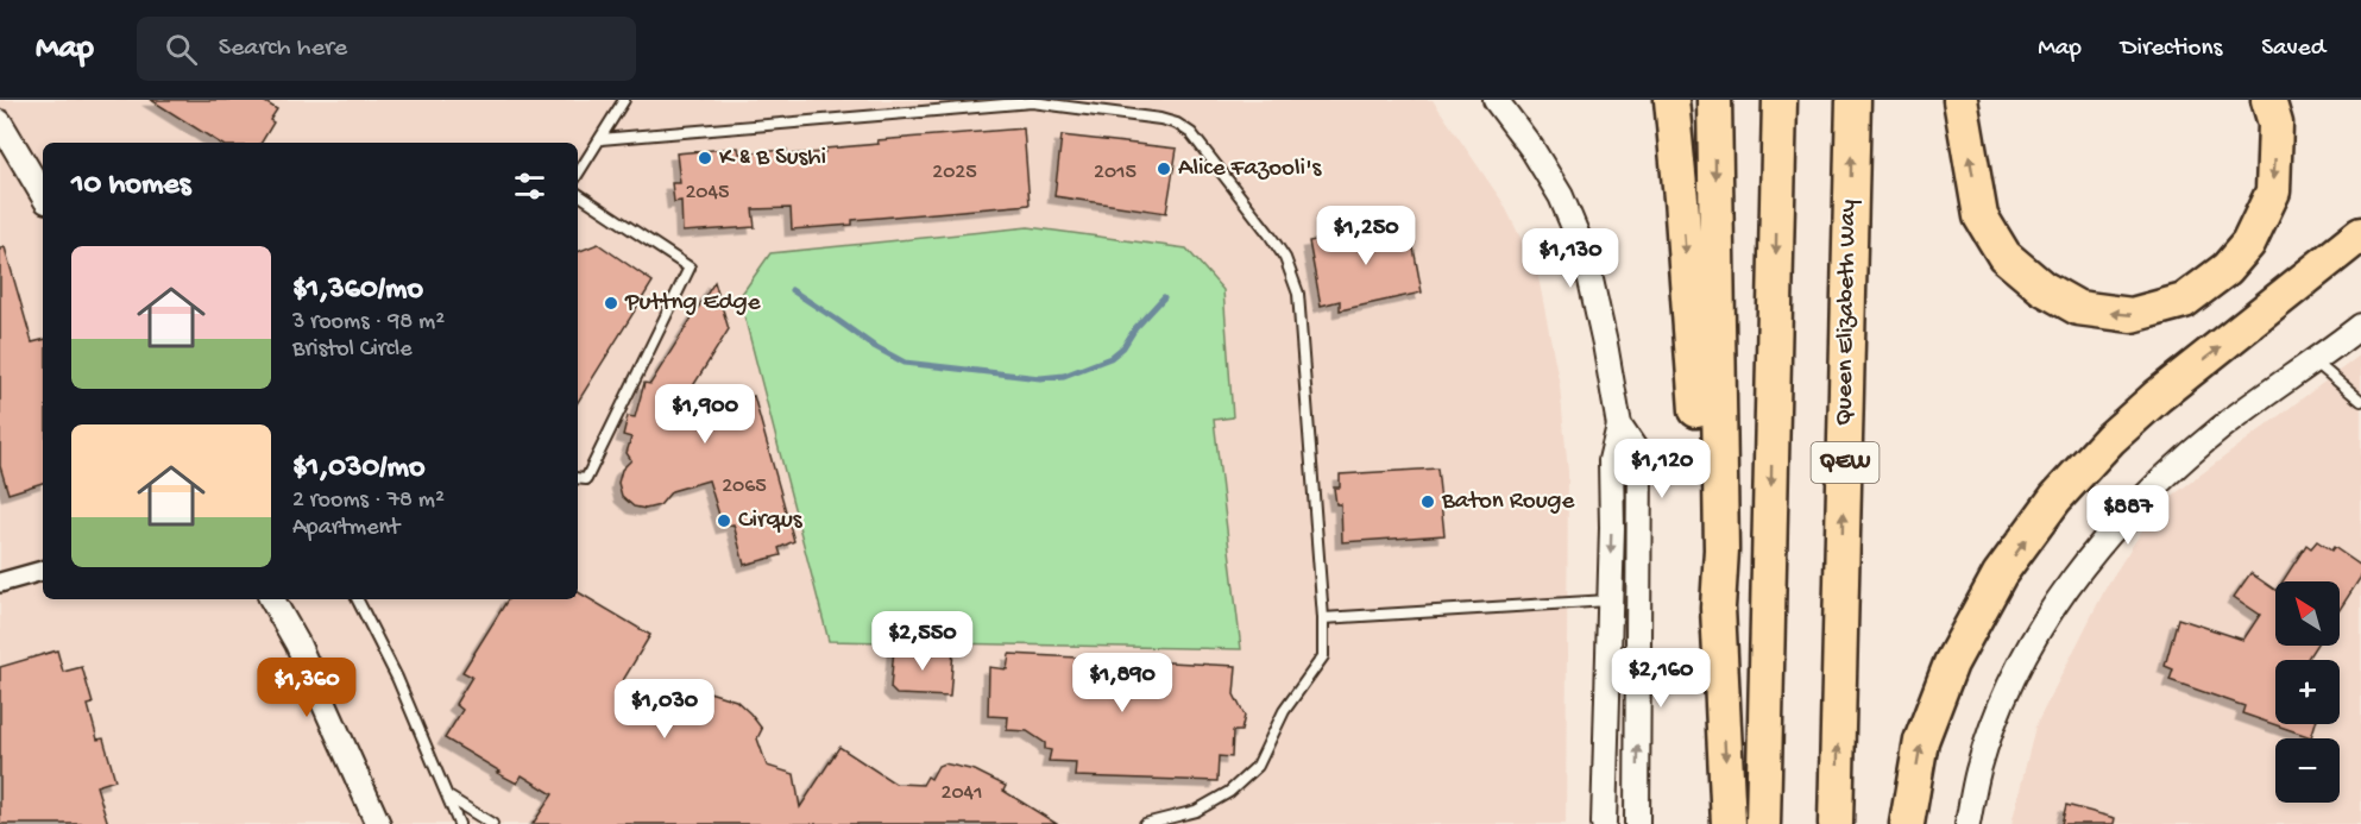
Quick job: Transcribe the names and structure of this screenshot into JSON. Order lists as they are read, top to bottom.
{
  "streets": {
    "highway": ["Queen Elizabeth Way", "QEW"]
  },
  "places": [
    "K & B Sushi",
    "Alice Fazooli's",
    "Puttng Edge",
    "Baton Rouge",
    "Cirqus"
  ],
  "house_numbers": [
    "2025",
    "2015",
    "2045",
    "2065",
    "2041"
  ],
  "north": "top left",
  "page": {
    "header": "Map",
    "search": "Search here",
    "nav": ["Map", "Directions", "Saved"],
    "heading": "10 homes",
    "price": [
      "$1,250",
      "$1,130",
      "$1,900",
      "$1,120",
      "$887",
      "$2,550",
      "$2,160",
      "$1,890",
      "$1,360",
      "$1,030"
    ],
    "list": [
      {
        "name": "$1,360/mo",
        "note": "3 rooms · 98 m² · Bristol Circle"
      },
      {
        "name": "$1,030/mo",
        "note": "2 rooms · 78 m² · Apartment"
      }
    ],
    "map_buttons": ["+", "−"]
  }
}
